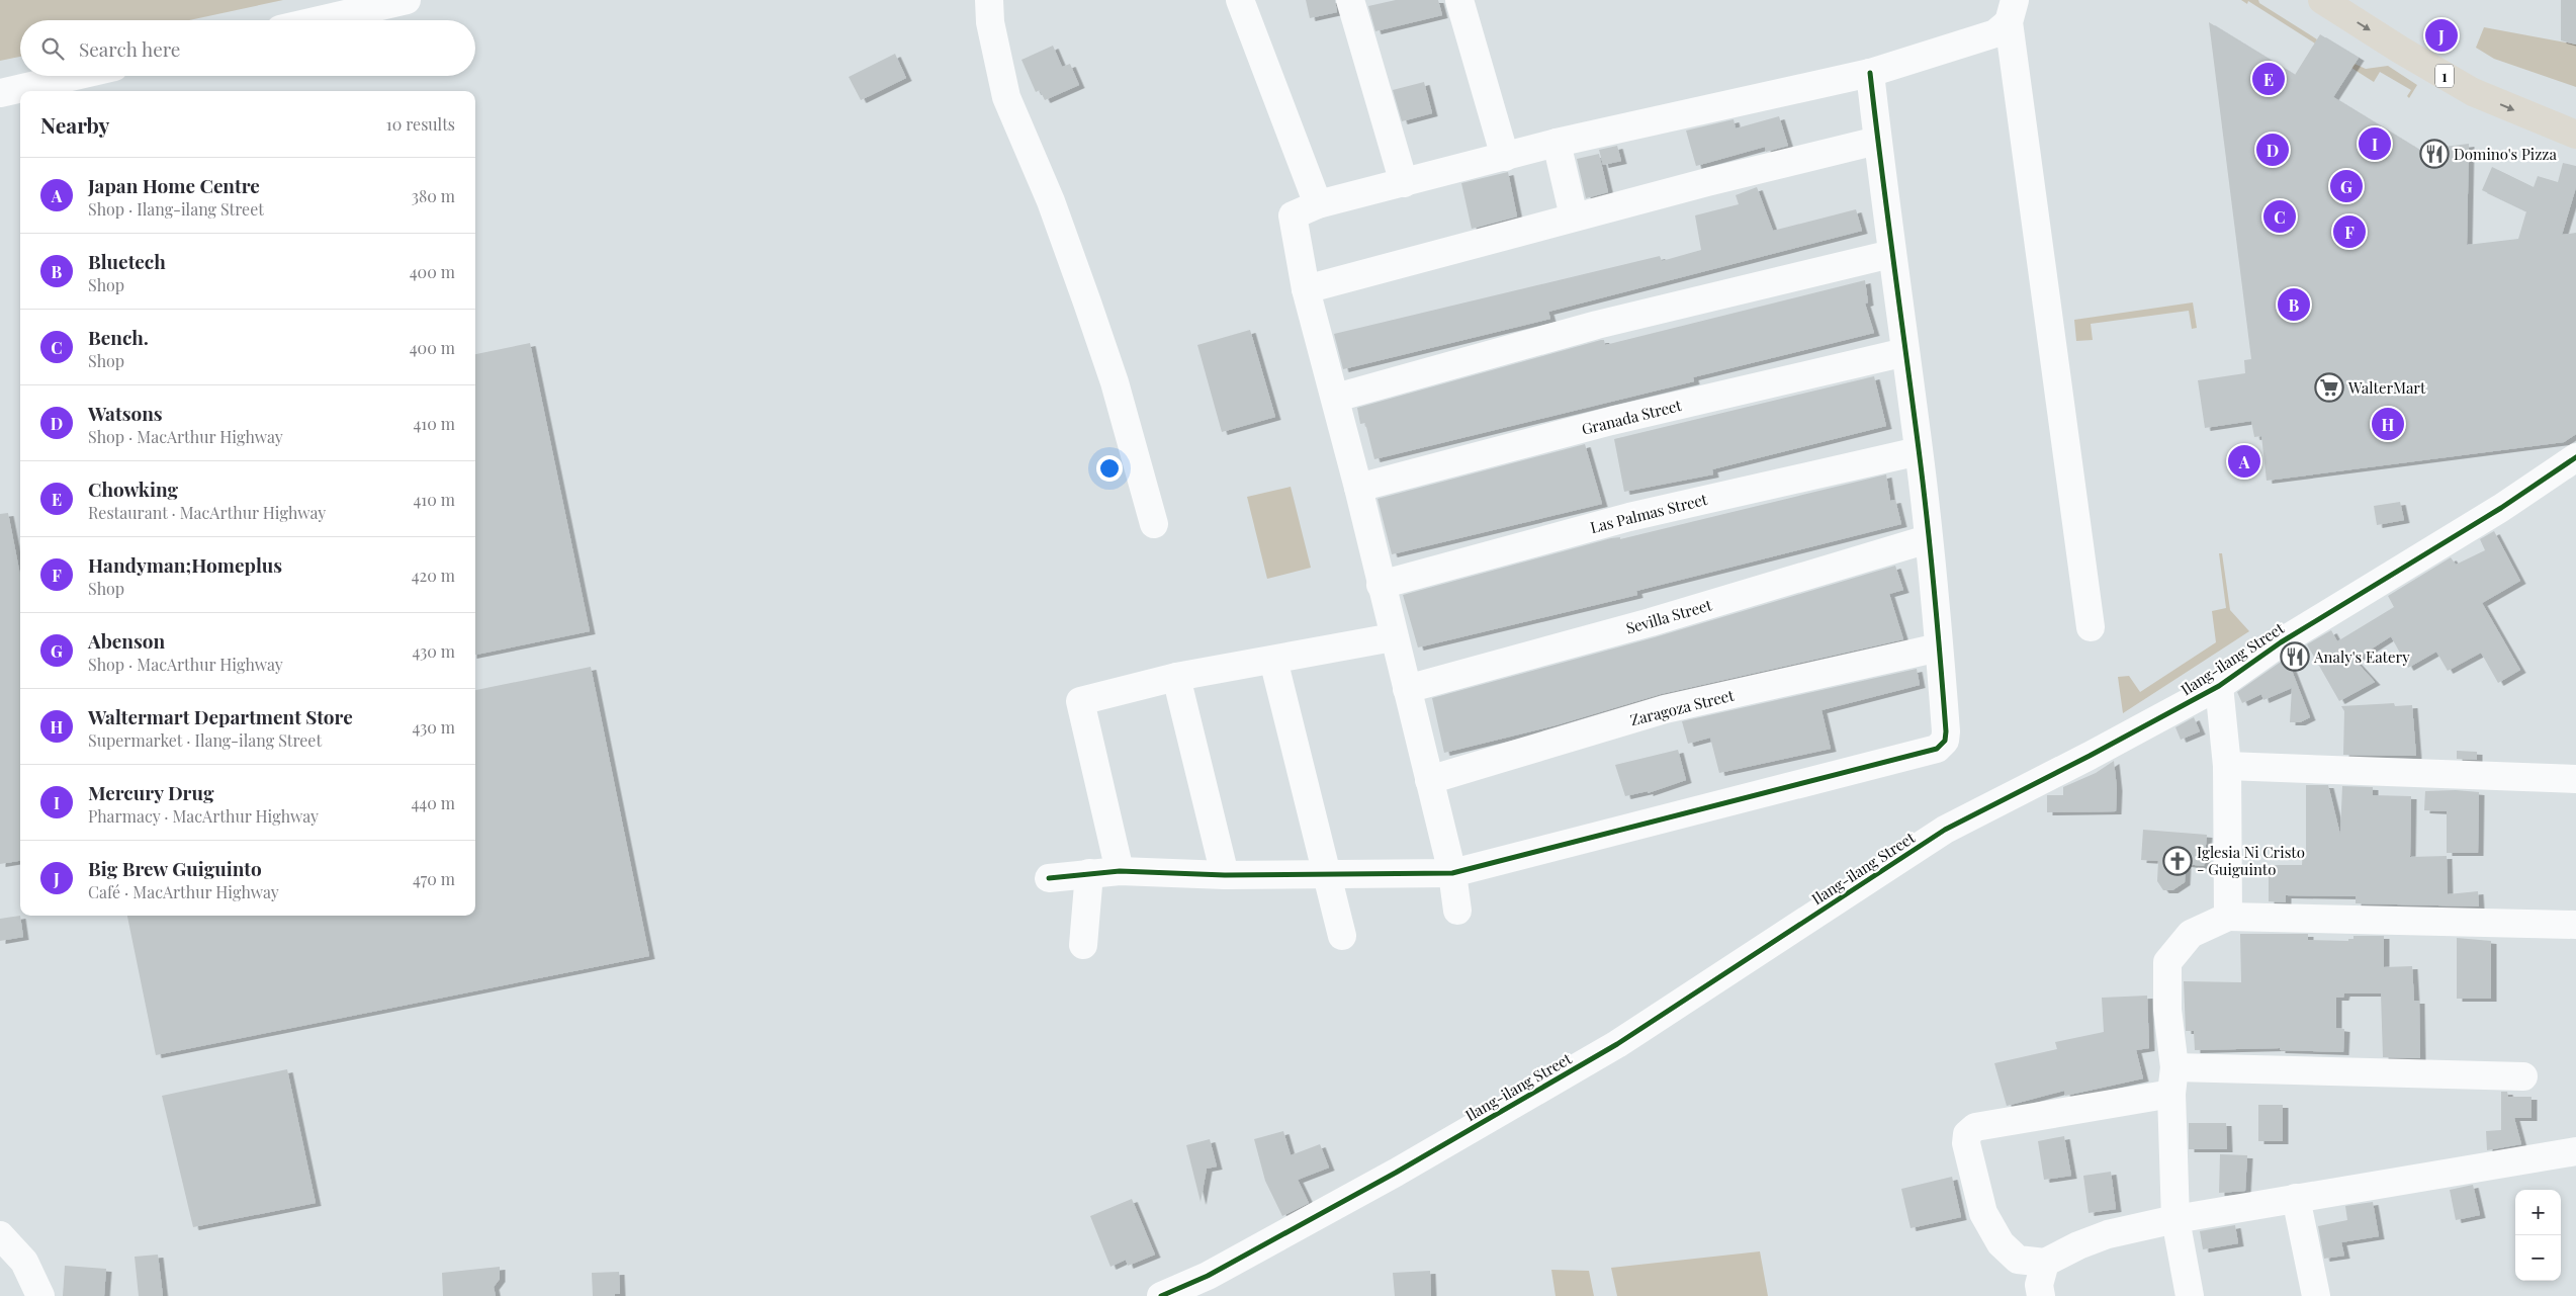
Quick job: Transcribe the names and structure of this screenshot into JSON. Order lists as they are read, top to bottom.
{
  "streets": {
    "highway": ["1"],
    "street": [
      "Granada Street",
      "Las Palmas Street",
      "Sevilla Street",
      "Ilang-ilang Street",
      "Zaragoza Street"
    ]
  },
  "places": {
    "restaurant": ["Domino's Pizza", "Analy's Eatery"],
    "supermarket": ["WalterMart"],
    "church": ["Iglesia Ni Cristo - Guiguinto"]
  },
  "page": {
    "pins": [
      "J",
      "E",
      "I",
      "D",
      "G",
      "C",
      "F",
      "B",
      "H",
      "A"
    ],
    "search": "Search here",
    "heading": ["Nearby", "10 results"],
    "list": [
      {
        "mark": "A",
        "name": "Japan Home Centre",
        "note": "Shop · Ilang-ilang Street",
        "value": "380 m"
      },
      {
        "mark": "B",
        "name": "Bluetech",
        "note": "Shop",
        "value": "400 m"
      },
      {
        "mark": "C",
        "name": "Bench.",
        "note": "Shop",
        "value": "400 m"
      },
      {
        "mark": "D",
        "name": "Watsons",
        "note": "Shop · MacArthur Highway",
        "value": "410 m"
      },
      {
        "mark": "E",
        "name": "Chowking",
        "note": "Restaurant · MacArthur Highway",
        "value": "410 m"
      },
      {
        "mark": "F",
        "name": "Handyman;Homeplus",
        "note": "Shop",
        "value": "420 m"
      },
      {
        "mark": "G",
        "name": "Abenson",
        "note": "Shop · MacArthur Highway",
        "value": "430 m"
      },
      {
        "mark": "H",
        "name": "Waltermart Department Store",
        "note": "Supermarket · Ilang-ilang Street",
        "value": "430 m"
      },
      {
        "mark": "I",
        "name": "Mercury Drug",
        "note": "Pharmacy · MacArthur Highway",
        "value": "440 m"
      },
      {
        "mark": "J",
        "name": "Big Brew Guiguinto",
        "note": "Café · MacArthur Highway",
        "value": "470 m"
      }
    ],
    "map_buttons": ["+", "−"]
  }
}
